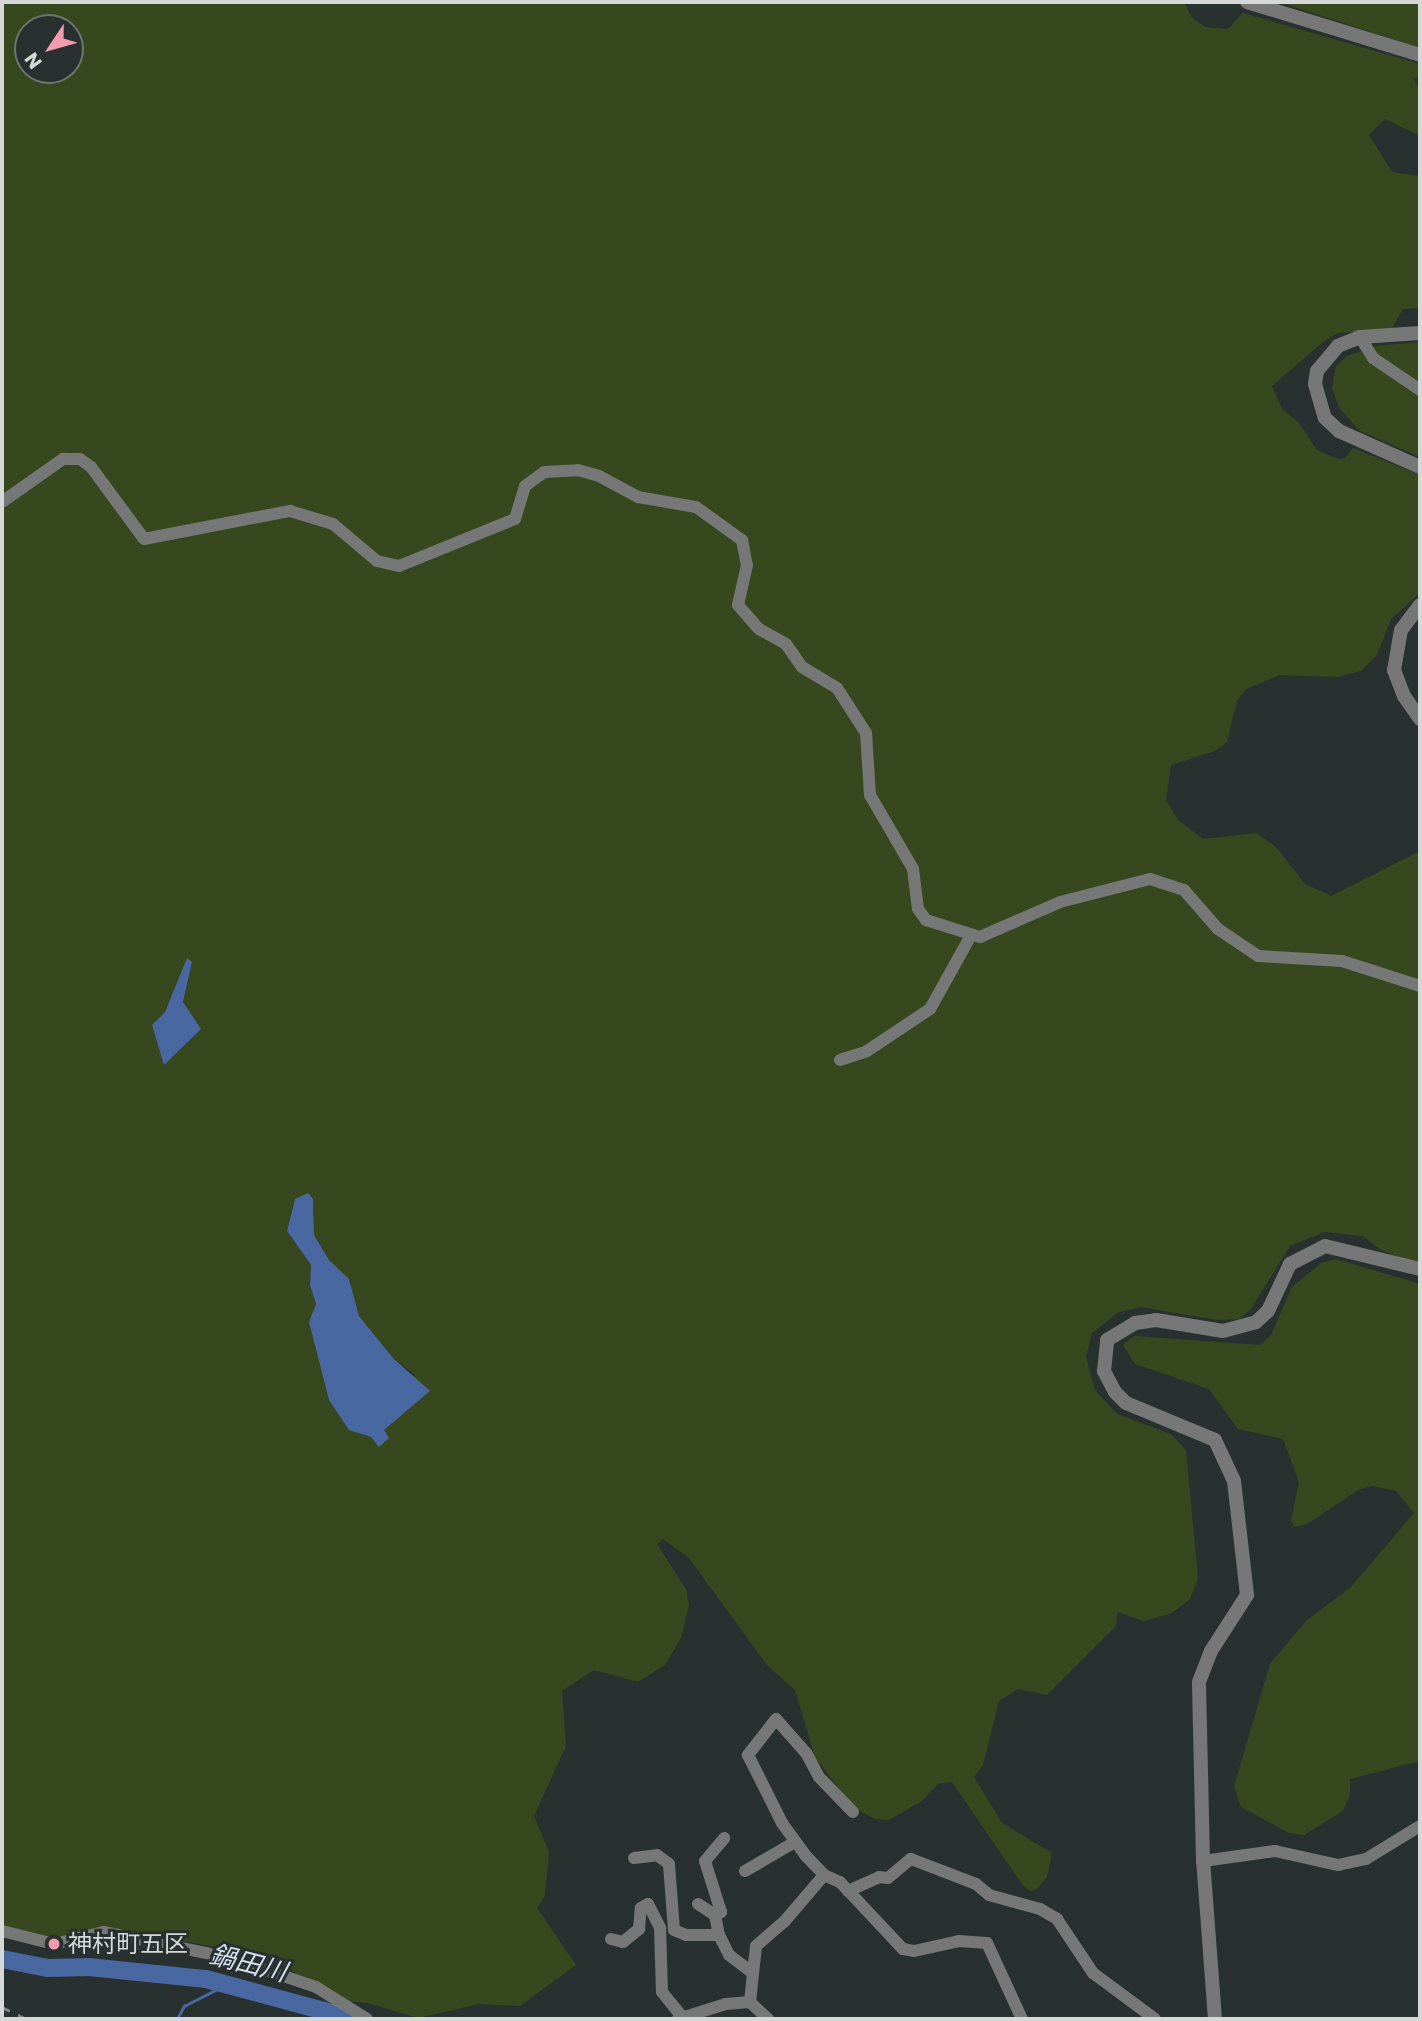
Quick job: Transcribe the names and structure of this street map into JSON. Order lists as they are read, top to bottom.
{
  "water": ["鍋田川"],
  "places": ["神村町五区"],
  "north": "bottom left"
}
